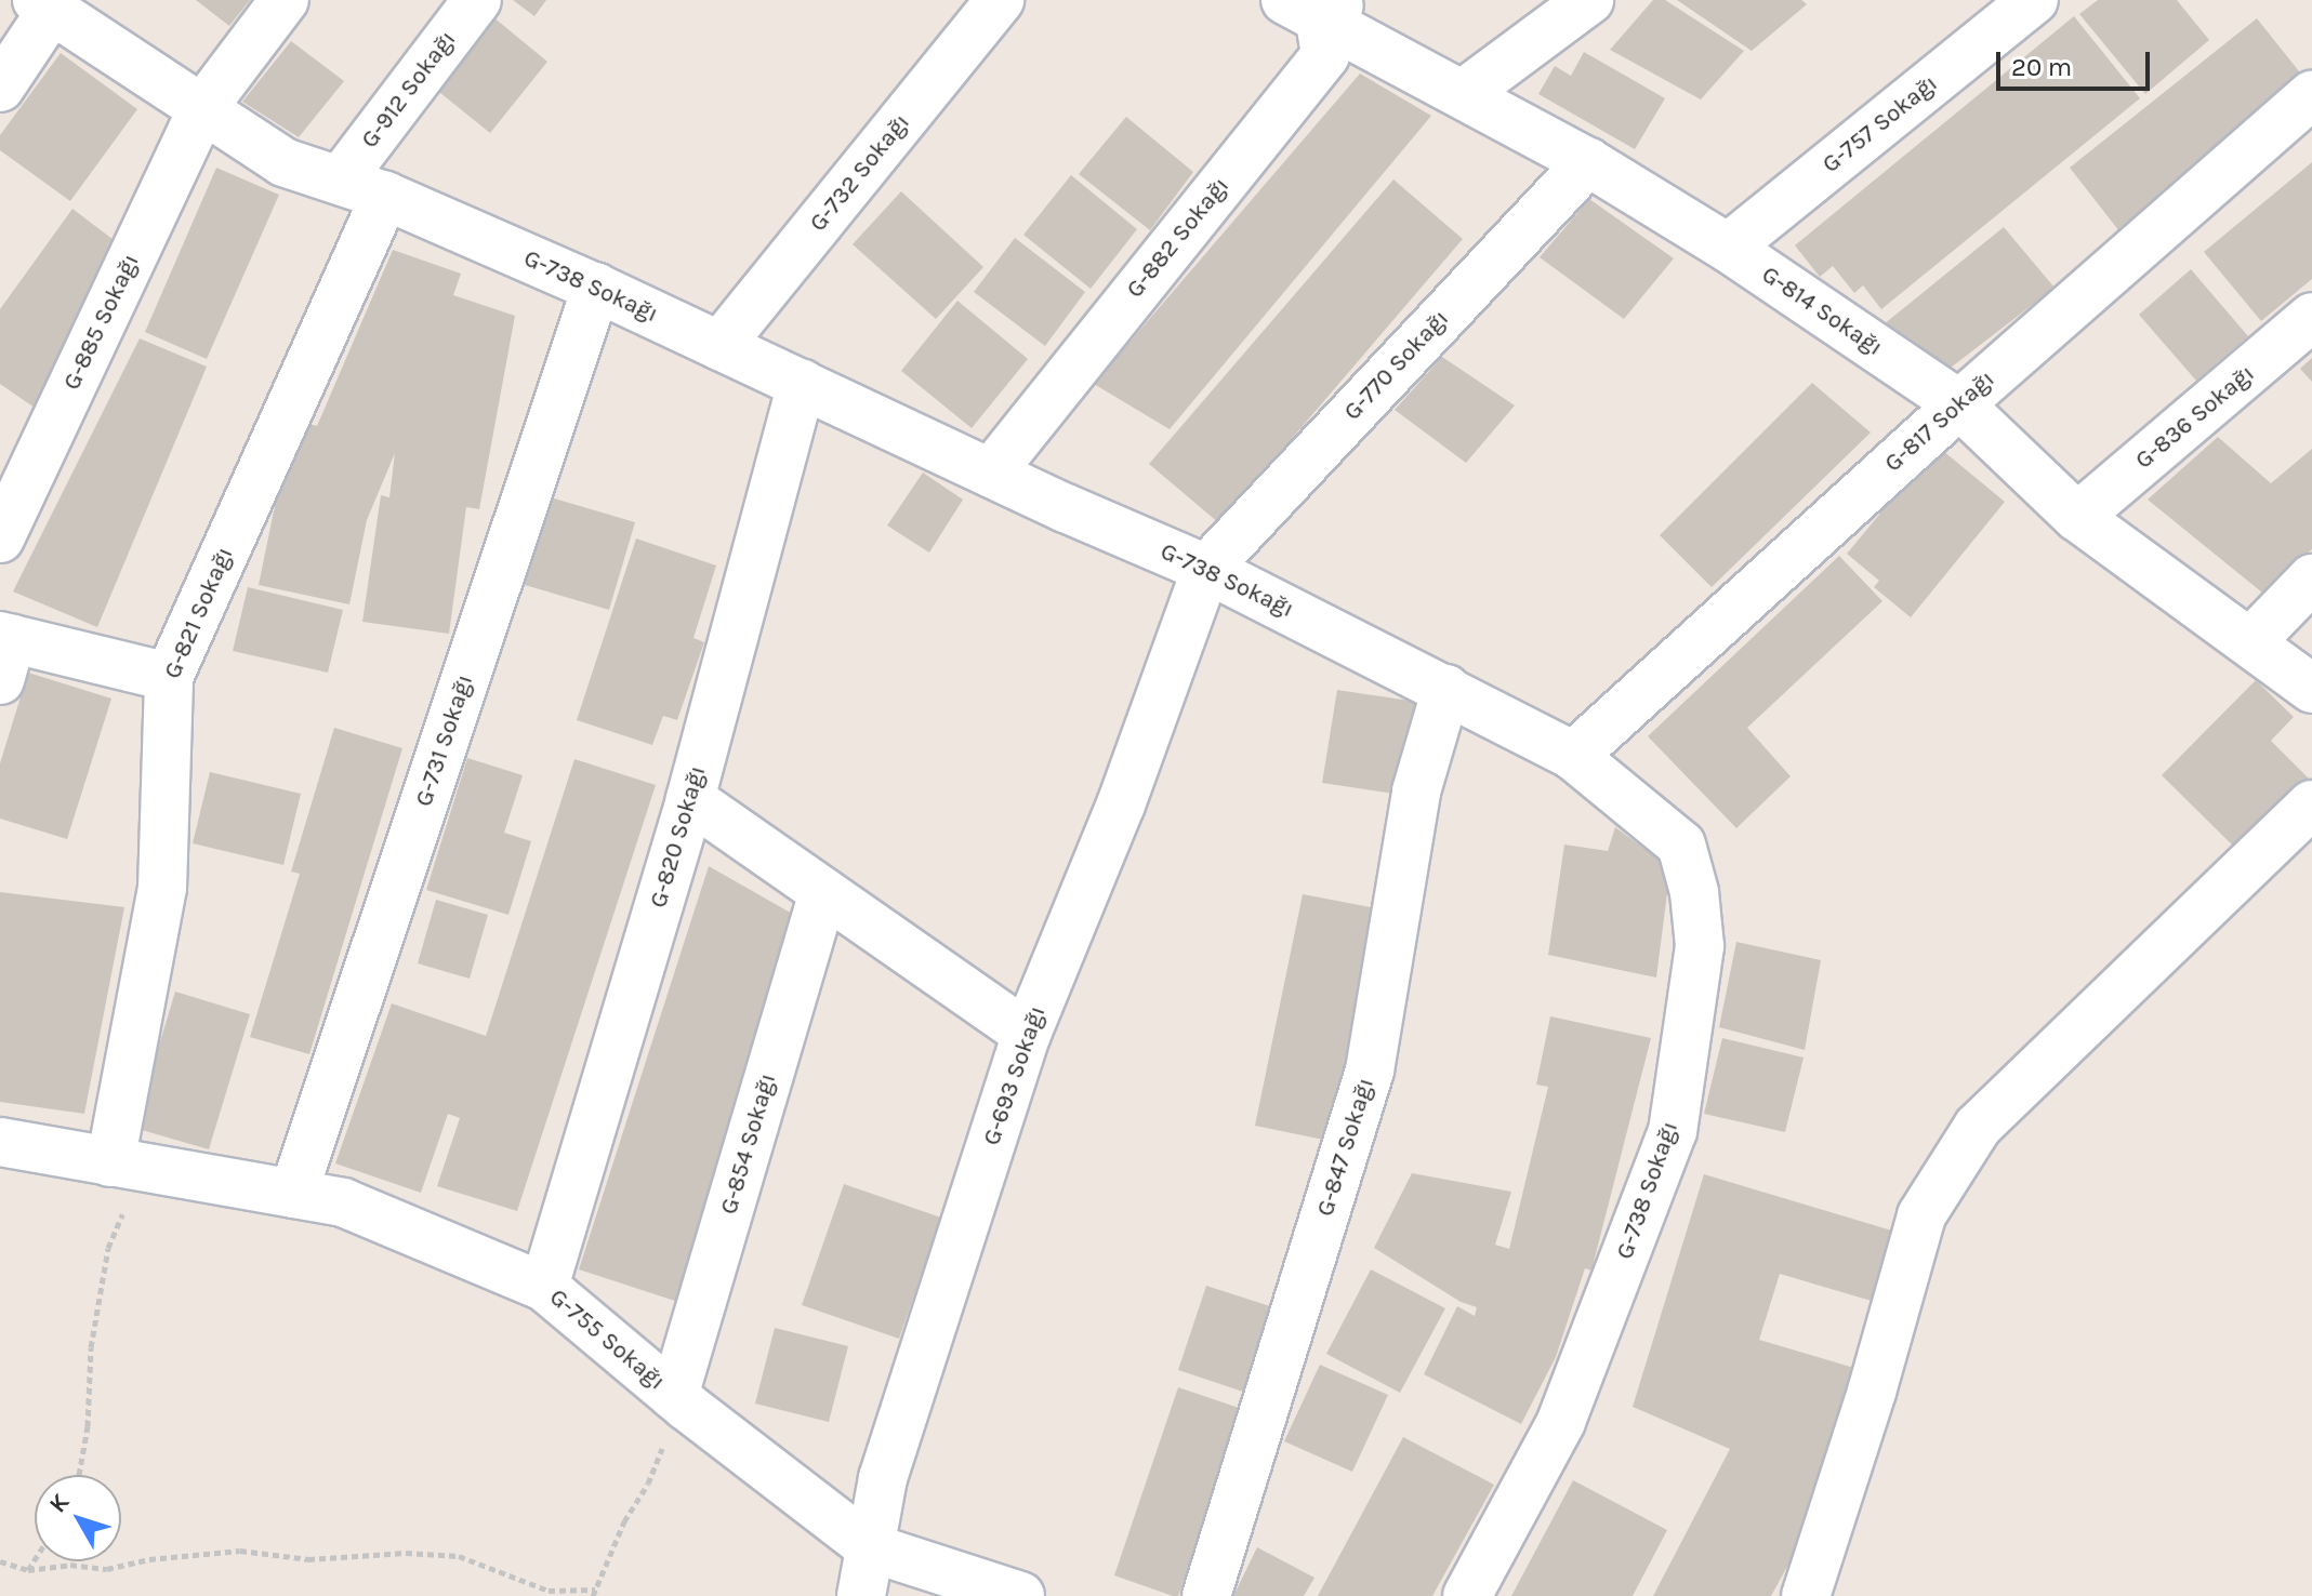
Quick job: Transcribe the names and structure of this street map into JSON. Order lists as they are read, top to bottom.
{
  "streets": {
    "street": [
      "G-912 Sokağı",
      "G-757 Sokağı",
      "G-732 Sokağı",
      "G-882 Sokağı",
      "G-738 Sokağı",
      "G-814 Sokağı",
      "G-885 Sokağı",
      "G-770 Sokağı",
      "G-836 Sokağı",
      "G-817 Sokağı",
      "G-821 Sokağı",
      "G-731 Sokağı",
      "G-820 Sokağı",
      "G-693 Sokağı",
      "G-854 Sokağı",
      "G-847 Sokağı",
      "G-755 Sokağı"
    ]
  },
  "crossings": [
    ["G-912 Sokağı", "G-738 Sokağı"],
    ["G-757 Sokağı", "G-814 Sokağı"],
    ["G-732 Sokağı", "G-738 Sokağı"],
    ["G-882 Sokağı", "G-738 Sokağı"],
    ["G-882 Sokağı", "G-814 Sokağı"],
    ["G-738 Sokağı", "G-885 Sokağı"],
    ["G-738 Sokağı", "G-770 Sokağı"],
    ["G-738 Sokağı", "G-817 Sokağı"],
    ["G-738 Sokağı", "G-821 Sokağı"],
    ["G-738 Sokağı", "G-731 Sokağı"],
    ["G-738 Sokağı", "G-820 Sokağı"],
    ["G-738 Sokağı", "G-693 Sokağı"],
    ["G-738 Sokağı", "G-847 Sokağı"],
    ["G-814 Sokağı", "G-770 Sokağı"],
    ["G-814 Sokağı", "G-836 Sokağı"],
    ["G-814 Sokağı", "G-817 Sokağı"],
    ["G-770 Sokağı", "G-693 Sokağı"],
    ["G-821 Sokağı", "G-755 Sokağı"],
    ["G-731 Sokağı", "G-755 Sokağı"],
    ["G-820 Sokağı", "G-755 Sokağı"],
    ["G-693 Sokağı", "G-755 Sokağı"],
    ["G-854 Sokağı", "G-755 Sokağı"]
  ],
  "scale_bar": "20 m",
  "north": "top left"
}
